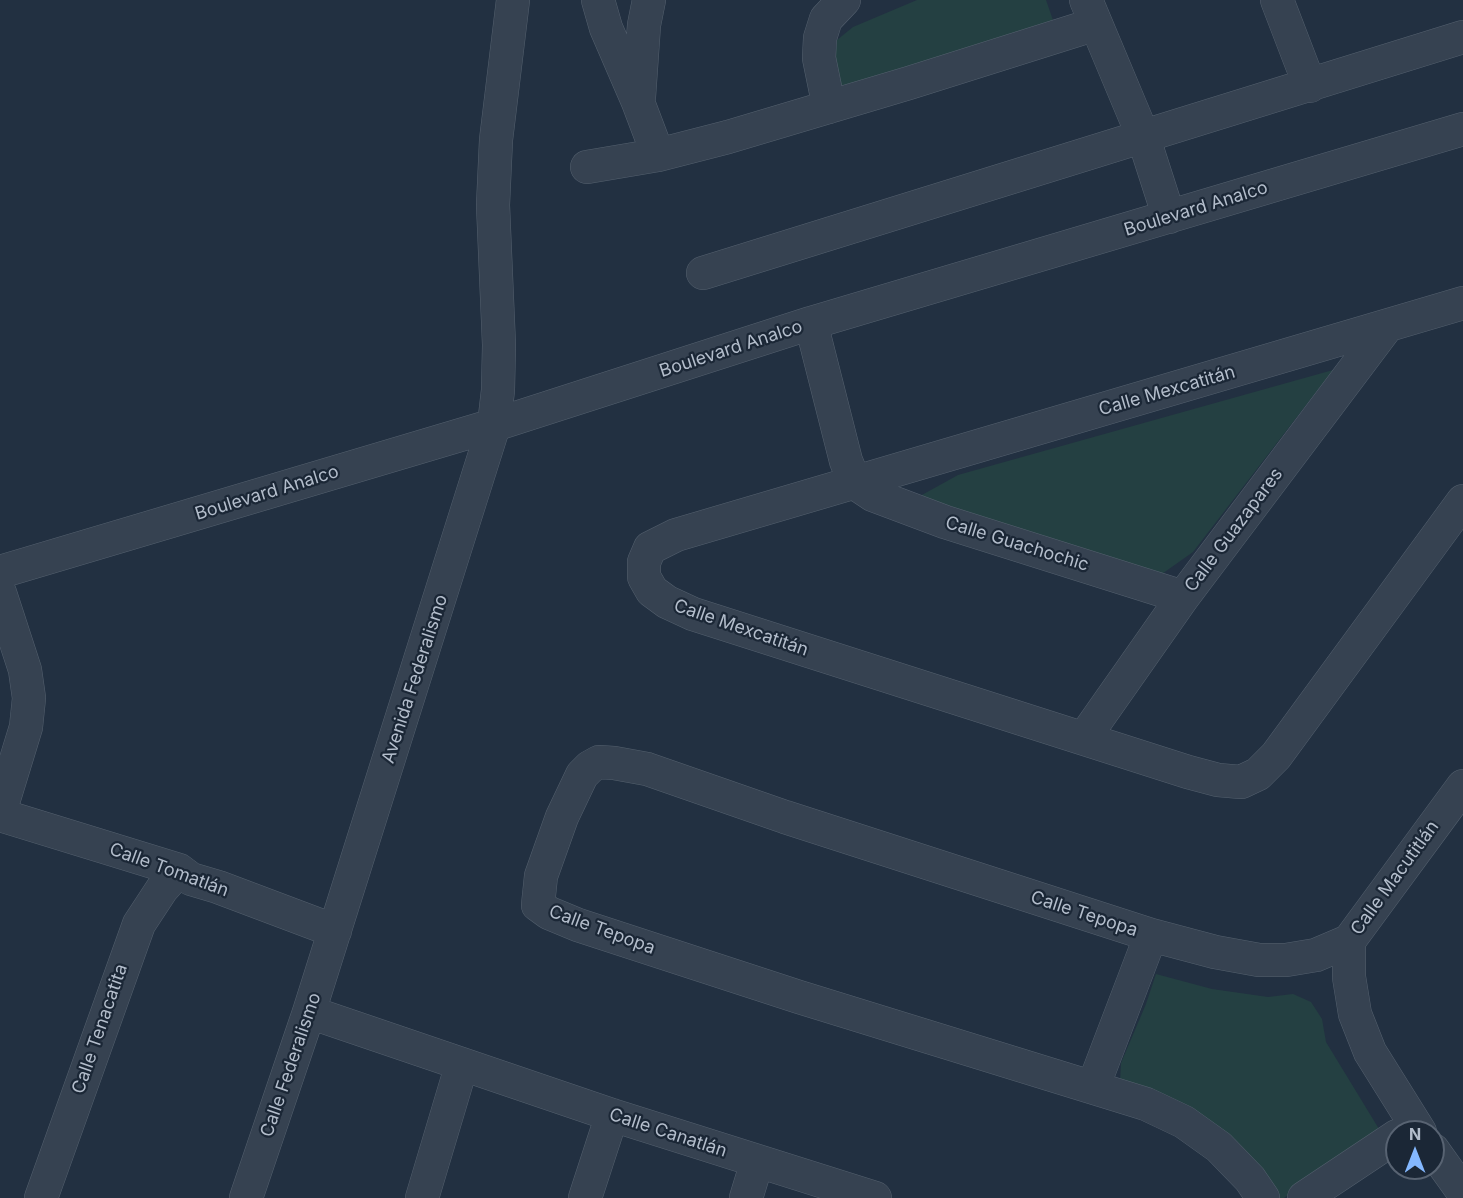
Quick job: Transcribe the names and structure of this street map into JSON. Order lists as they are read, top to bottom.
{
  "streets": {
    "street": [
      "Boulevard Analco",
      "Calle Mexcatitán",
      "Calle Guazapares",
      "Calle Guachochic",
      "Avenida Federalismo",
      "Calle Tomatlán",
      "Calle Macutitlán",
      "Calle Tepopa",
      "Calle Tenacatita",
      "Calle Federalismo",
      "Calle Canatlán"
    ]
  },
  "crossings": [
    ["Boulevard Analco", "Avenida Federalismo"],
    ["Calle Mexcatitán", "Calle Guazapares"],
    ["Calle Mexcatitán", "Calle Guachochic"],
    ["Calle Guazapares", "Calle Guachochic"],
    ["Avenida Federalismo", "Calle Tomatlán"],
    ["Avenida Federalismo", "Calle Federalismo"],
    ["Calle Tomatlán", "Calle Tenacatita"],
    ["Calle Tomatlán", "Calle Federalismo"],
    ["Calle Macutitlán", "Calle Tepopa"],
    ["Calle Federalismo", "Calle Canatlán"]
  ],
  "north": "top"
}
